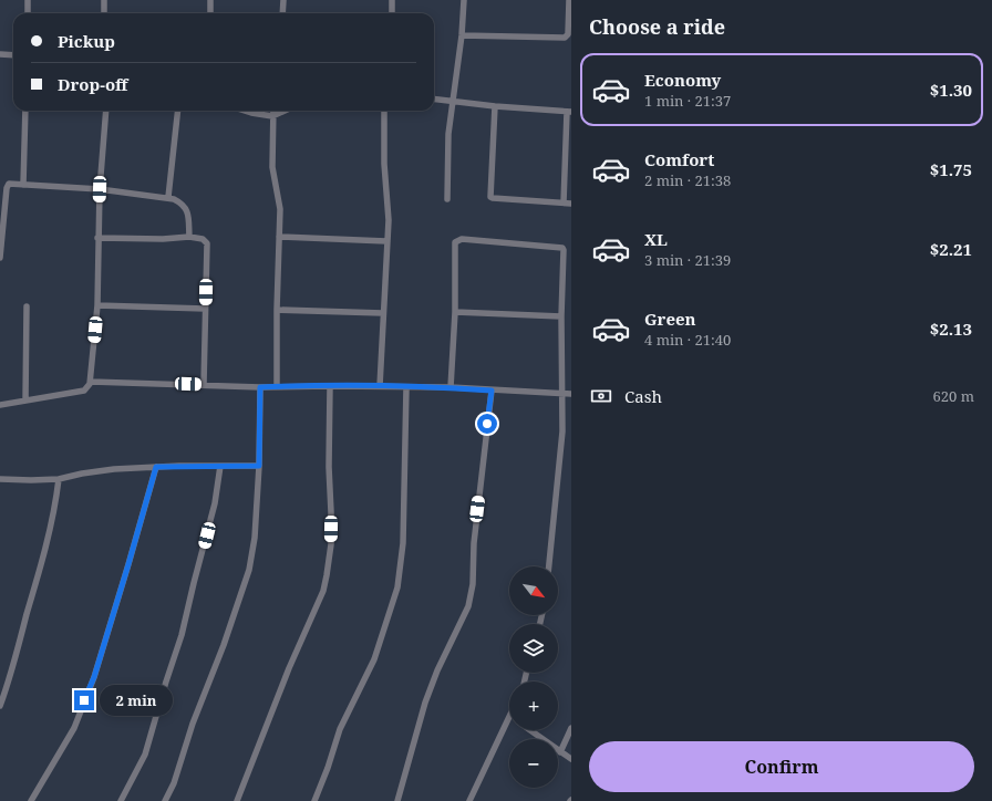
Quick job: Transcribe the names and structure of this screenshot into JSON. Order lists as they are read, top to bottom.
{
  "north": "bottom right",
  "page": {
    "heading": "Choose a ride",
    "banner": ["Pickup", "Drop-off"],
    "list": [
      {
        "name": "Economy",
        "note": "1 min · 21:37",
        "value": "$1.30"
      },
      {
        "name": "Comfort",
        "note": "2 min · 21:38",
        "value": "$1.75"
      },
      {
        "name": "XL",
        "note": "3 min · 21:39",
        "value": "$2.21"
      },
      {
        "name": "Green",
        "note": "4 min · 21:40",
        "value": "$2.13"
      }
    ],
    "pay": ["Cash", "620 m"],
    "map_buttons": ["+", "−"],
    "bubble": "2 min",
    "buttons": "Confirm"
  }
}
